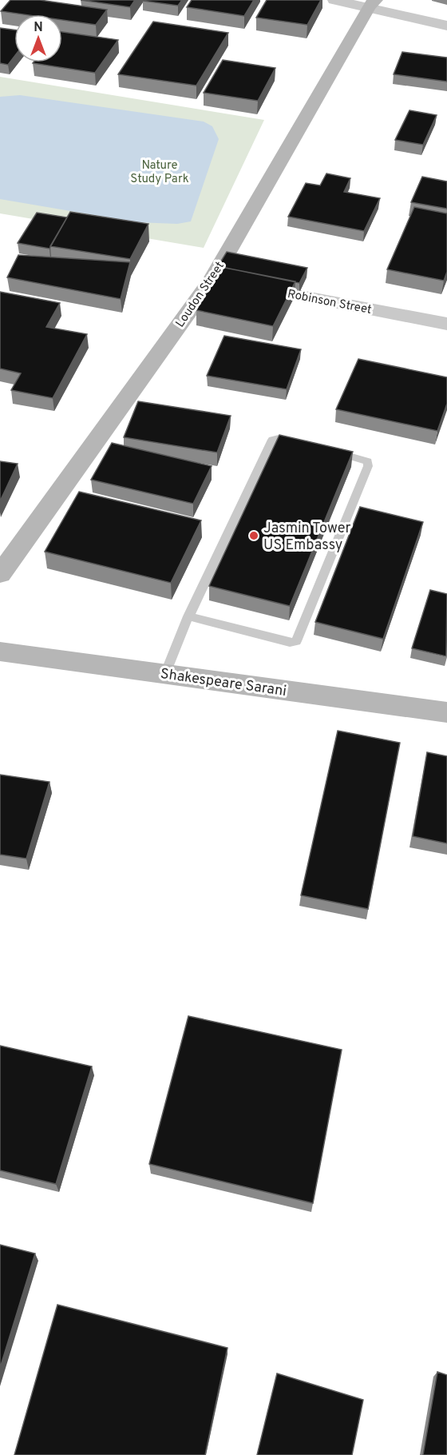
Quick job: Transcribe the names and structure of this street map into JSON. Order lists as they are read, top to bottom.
{
  "streets": {
    "main road": ["Loudon Street", "Shakespeare Sarani"],
    "street": ["Robinson Street"]
  },
  "crossings": [
    ["Loudon Street", "Robinson Street"]
  ],
  "parks": ["Nature Study Park"],
  "places": ["Jasmin Tower US Embassy"],
  "north": "top"
}
